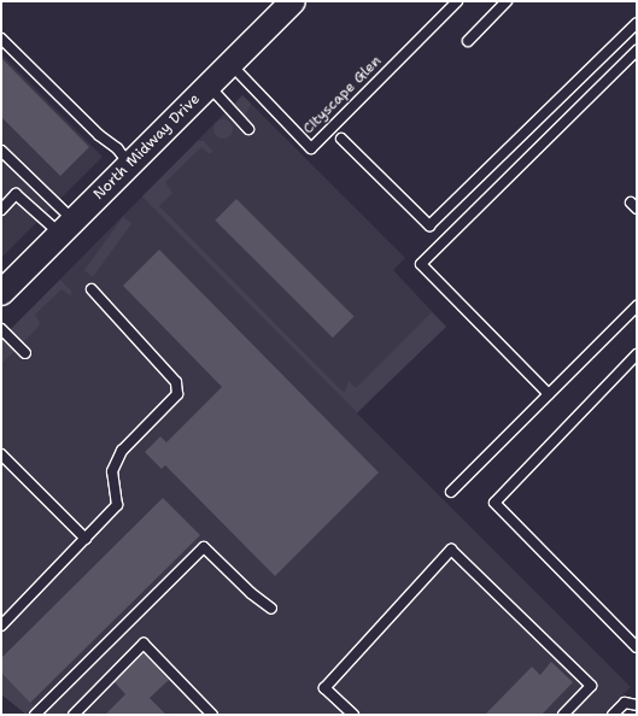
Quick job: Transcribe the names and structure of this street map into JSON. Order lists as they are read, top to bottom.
{
  "streets": {
    "street": ["North Midway Drive"],
    "lane": ["Cityscape Glen"]
  },
  "crossings": [
    ["Cityscape Glen", "North Midway Drive"]
  ]
}
